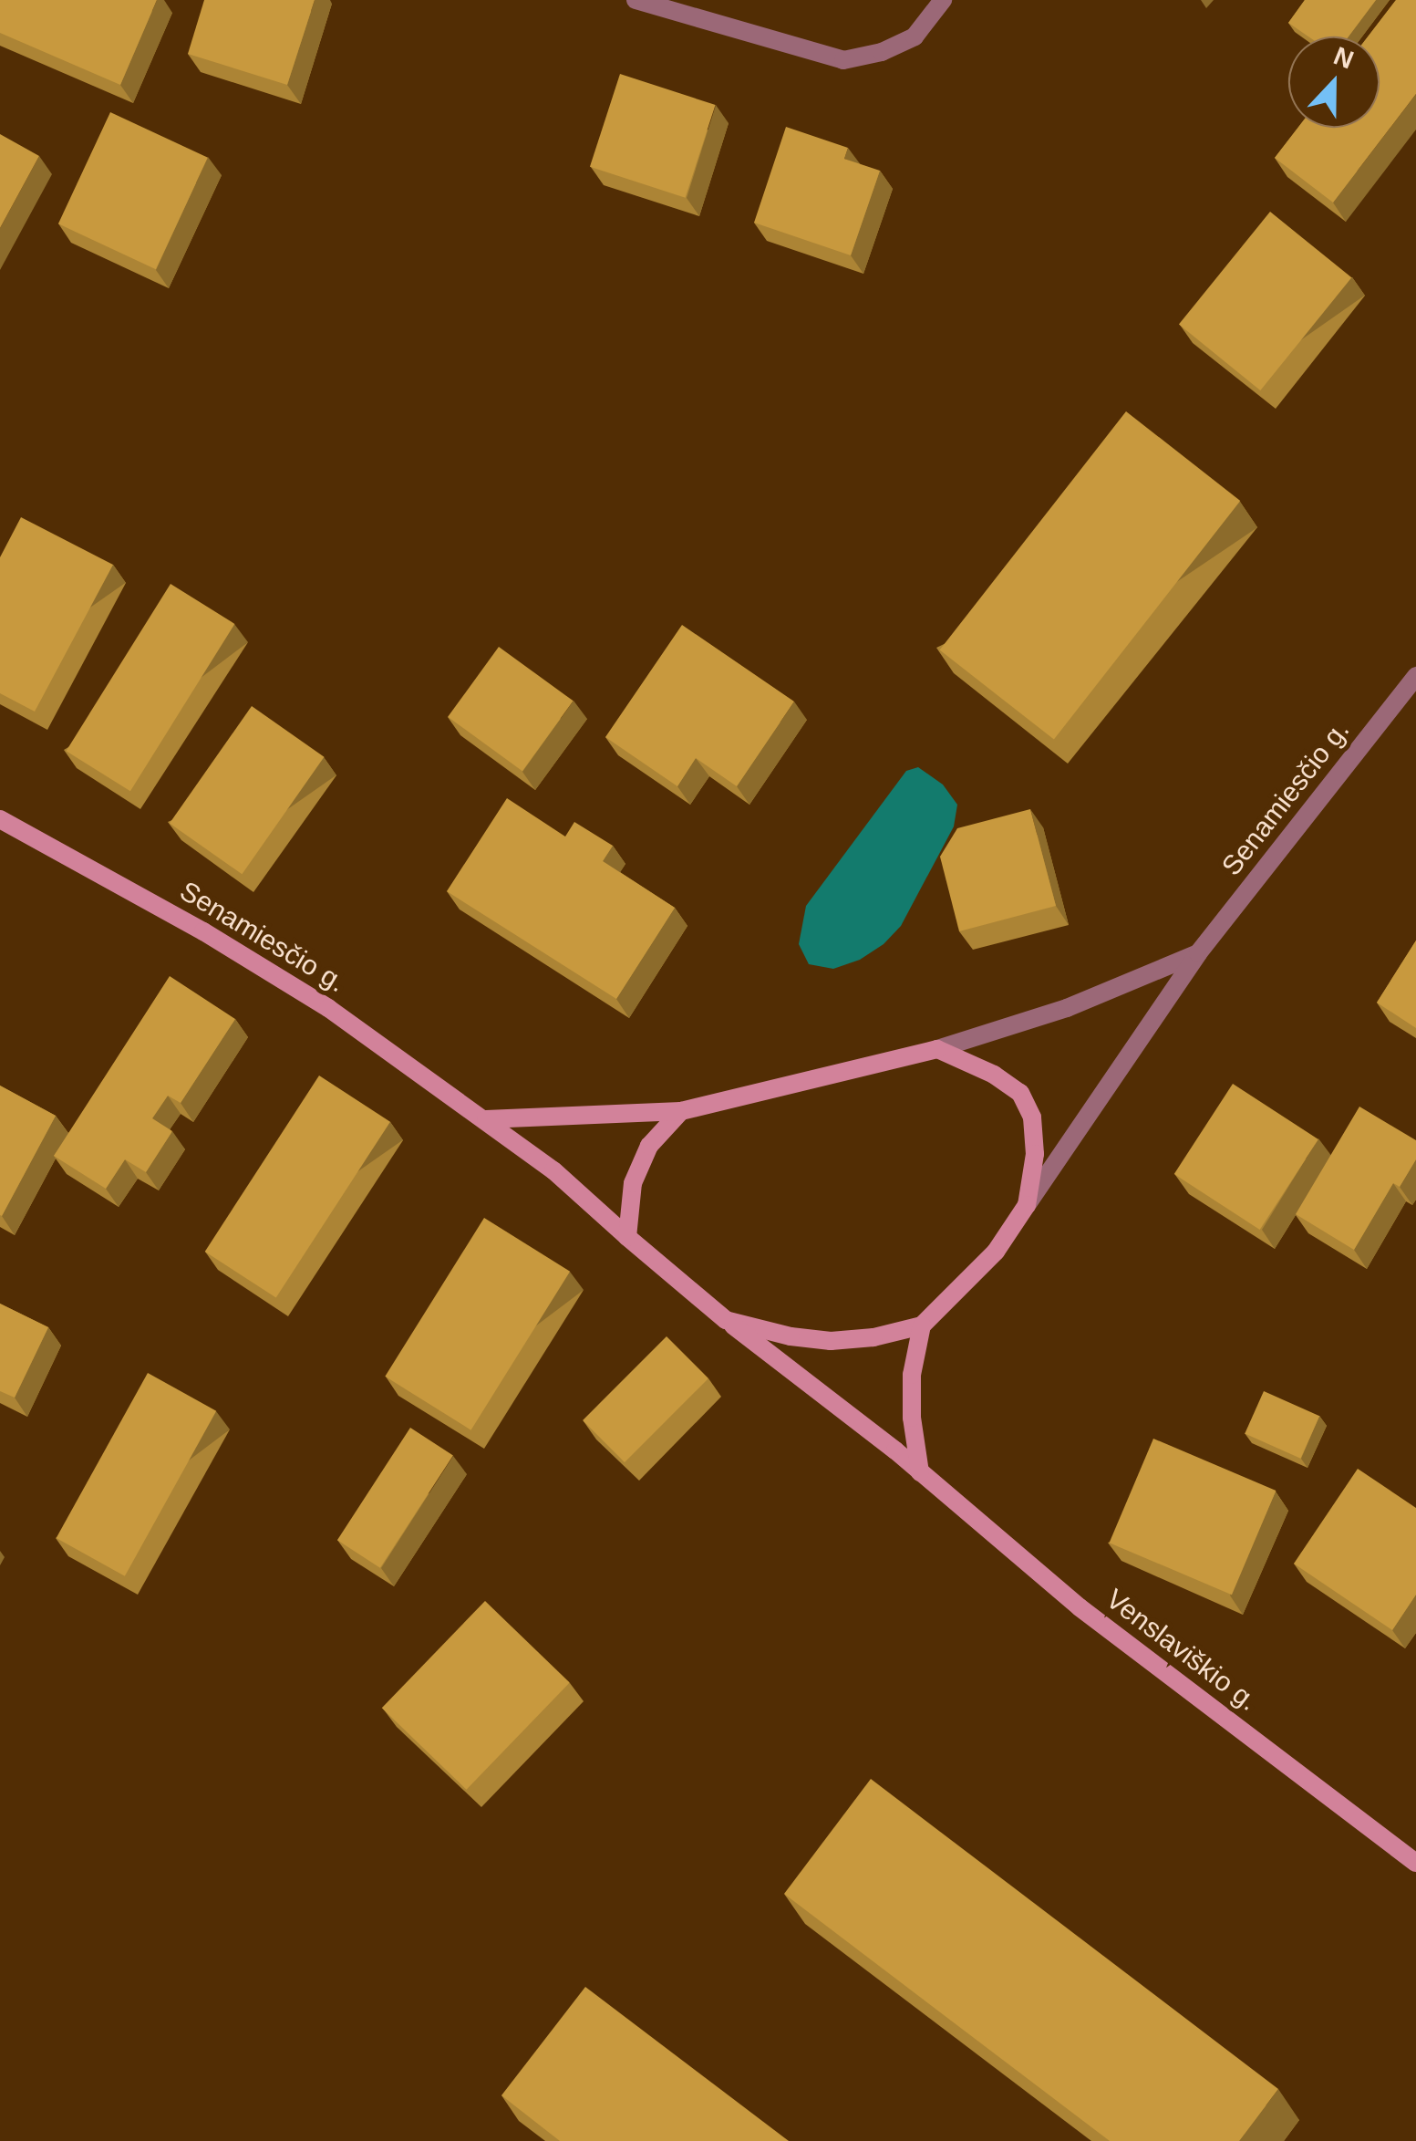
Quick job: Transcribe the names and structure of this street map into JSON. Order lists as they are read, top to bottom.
{
  "streets": {
    "main road": ["Senamiesčio g.", "Venslaviškio g."]
  },
  "crossings": [
    ["Senamiesčio g.", "Venslaviškio g."]
  ],
  "north": "top"
}
